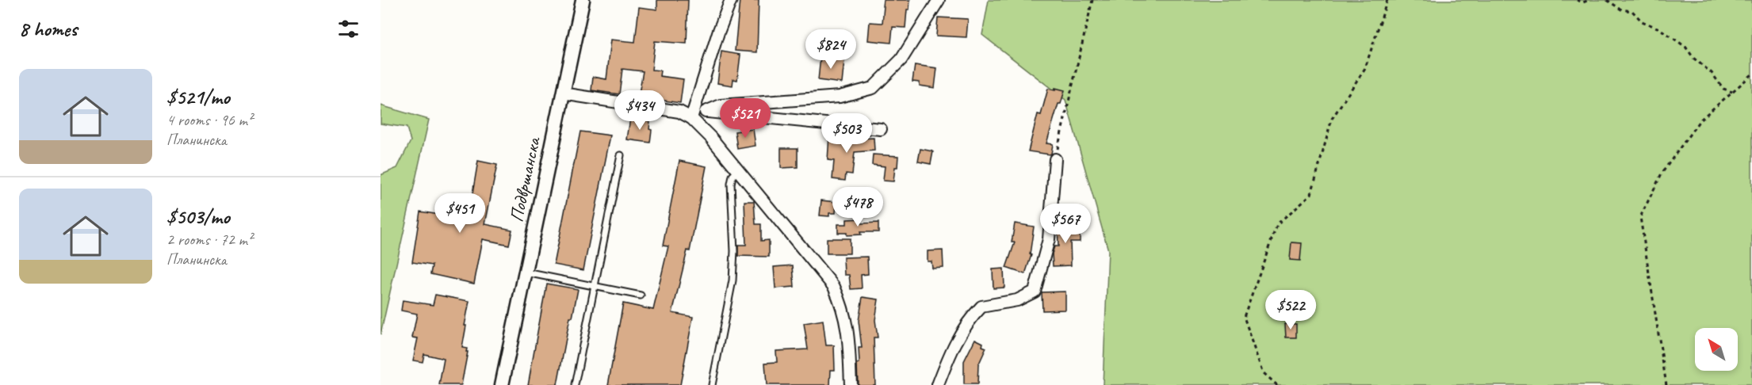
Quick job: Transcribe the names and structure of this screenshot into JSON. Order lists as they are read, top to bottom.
{
  "streets": {
    "street": ["Подвршанска"]
  },
  "north": "top left",
  "page": {
    "heading": "8 homes",
    "price": [
      "$824",
      "$434",
      "$521",
      "$503",
      "$478",
      "$451",
      "$567",
      "$522"
    ],
    "list": [
      {
        "name": "$521/mo",
        "note": "4 rooms · 96 m² · Планинска"
      },
      {
        "name": "$503/mo",
        "note": "2 rooms · 72 m² · Планинска"
      }
    ]
  }
}
